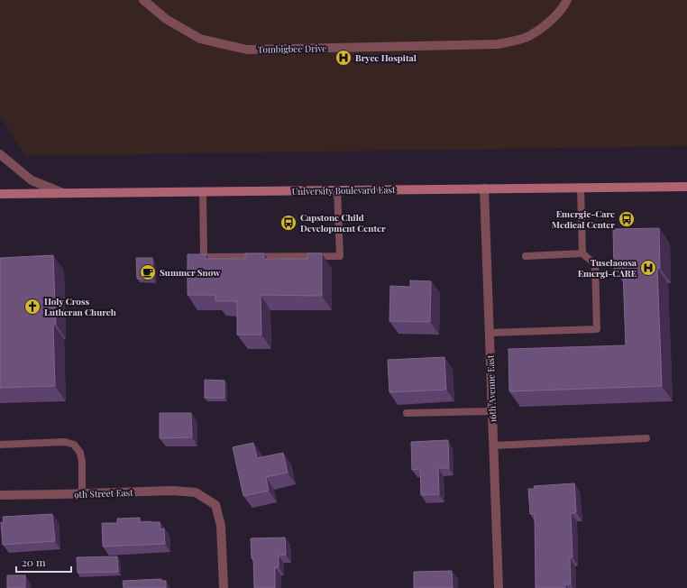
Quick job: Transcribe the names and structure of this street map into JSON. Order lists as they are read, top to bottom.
{
  "streets": {
    "main road": ["University Boulevard East"],
    "street": ["Tombigbee Drive", "16th Avenue East", "9th Street East"]
  },
  "crossings": [
    ["University Boulevard East", "16th Avenue East"]
  ],
  "places": {
    "hospital": ["Bryce Hospital", "Tusclaoosa Emergi-CARE"],
    "bus stop": ["Emergic-Care Medical Center", "Capstone Child Development Center"],
    "cafe": ["Summer Snow"],
    "church": ["Holy Cross Lutheran Church"]
  },
  "scale_bar": "20 m"
}
